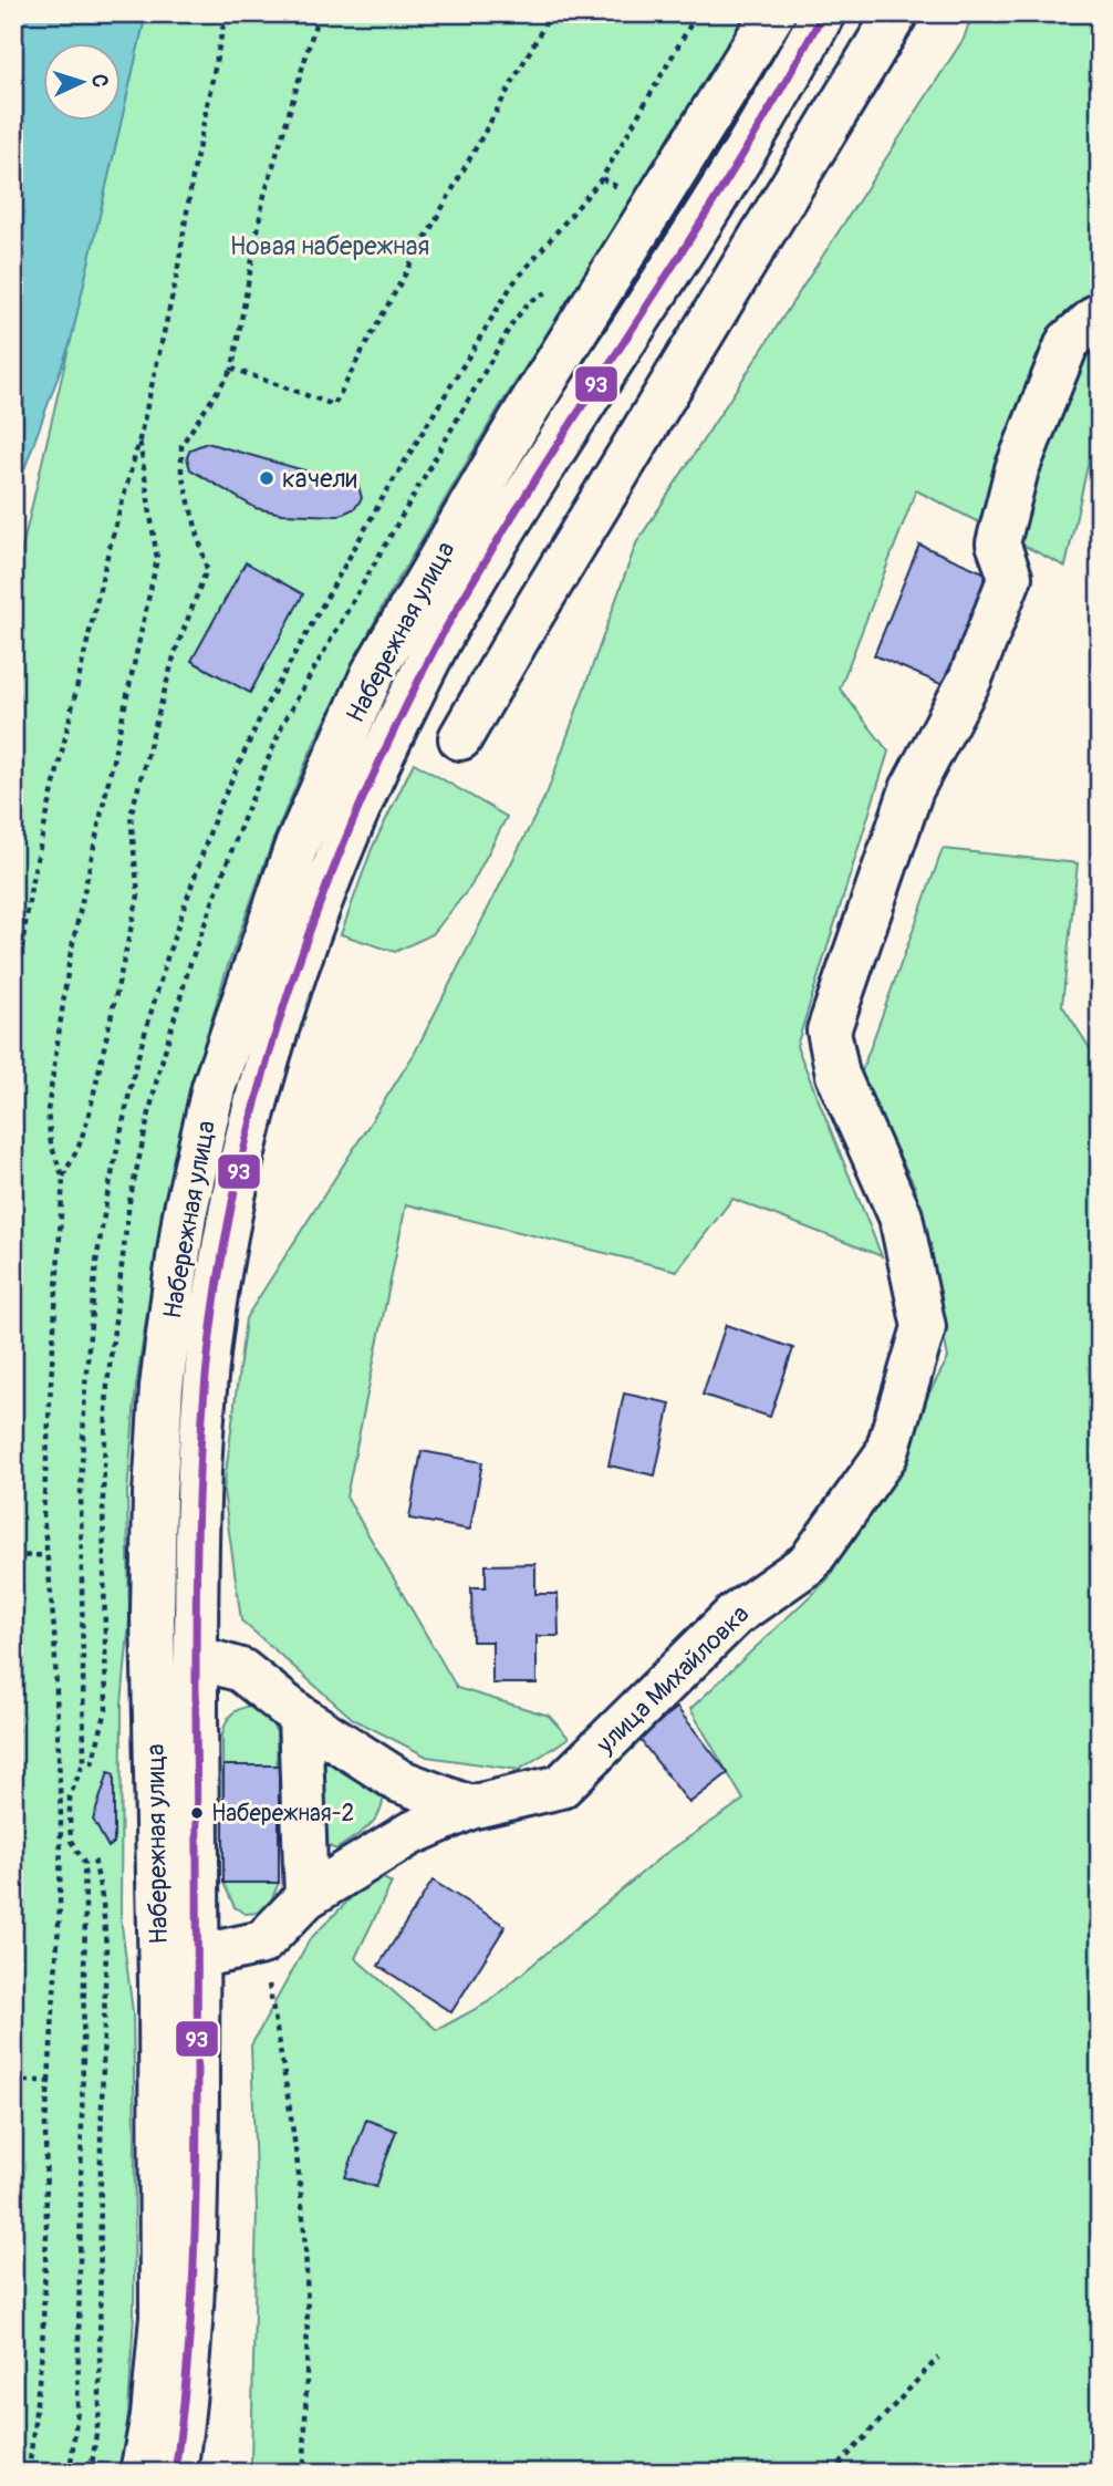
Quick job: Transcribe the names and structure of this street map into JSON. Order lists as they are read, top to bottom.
{
  "streets": {
    "street": ["Набережная улица", "улица Михайловка"]
  },
  "parks": ["Новая набережная"],
  "places": ["качели", "Набережная-2"],
  "lines": ["transit line 93"],
  "north": "right"
}
